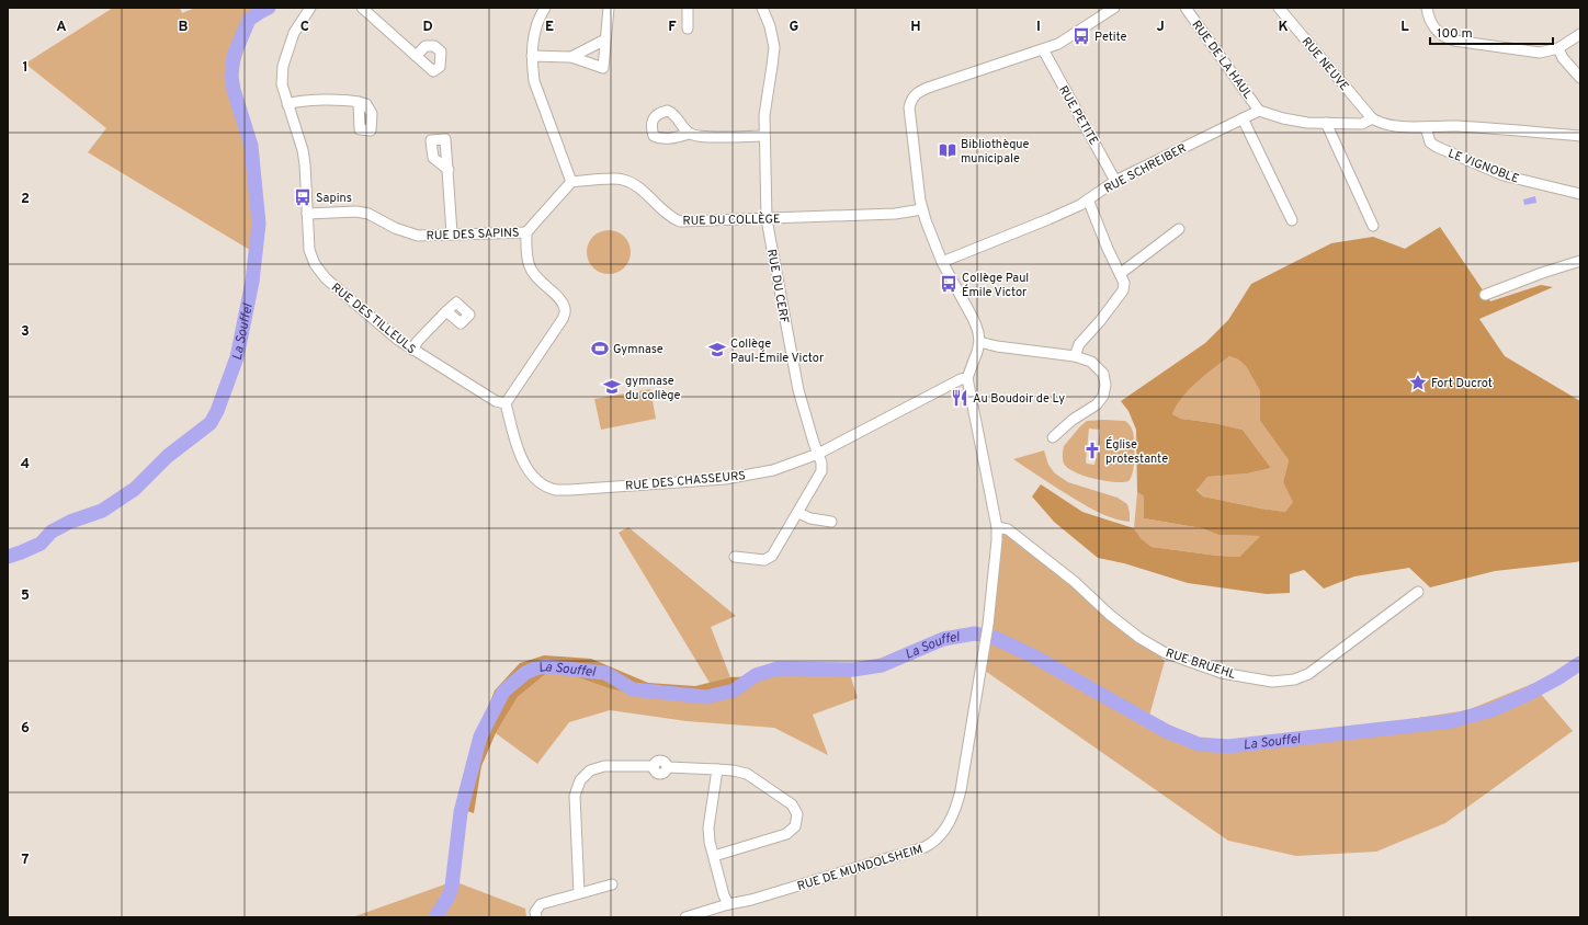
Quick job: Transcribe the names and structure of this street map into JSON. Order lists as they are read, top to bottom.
{
  "streets": {
    "street": [
      "RUE DE LA HAUL",
      "RUE NEUVE",
      "RUE PETITE",
      "LE VIGNOBLE",
      "RUE SCHREIBER",
      "RUE DU COLLÈGE",
      "RUE DES SAPINS",
      "RUE DU CERF",
      "RUE DES TILLEULS",
      "RUE DES CHASSEURS",
      "RUE BRUEHL",
      "RUE DE MUNDOLSHEIM"
    ]
  },
  "crossings": [
    ["RUE DE LA HAUL", "RUE SCHREIBER"],
    ["RUE PETITE", "RUE SCHREIBER"],
    ["RUE DU COLLÈGE", "RUE DU CERF"],
    ["RUE DES SAPINS", "RUE DES TILLEULS"],
    ["RUE DES SAPINS", "RUE DES CHASSEURS"],
    ["RUE DU CERF", "RUE DES CHASSEURS"],
    ["RUE DES TILLEULS", "RUE DES CHASSEURS"],
    ["RUE DES CHASSEURS", "RUE DE MUNDOLSHEIM"],
    ["RUE BRUEHL", "RUE DE MUNDOLSHEIM"]
  ],
  "water": ["La Souffel"],
  "places": {
    "bus stop": ["Petite", "Sapins", "Collège Paul Émile Victor"],
    "library": ["Bibliothèque municipale"],
    "sports": ["Gymnase"],
    "school or university": ["Collège Paul-Émile Victor", "gymnase du collège"],
    "place": ["Fort Ducrot"],
    "restaurant": ["Au Boudoir de Ly"],
    "church": ["Église protestante"]
  },
  "scale_bar": "100 m",
  "grid": {
    "columns": [
      "A",
      "B",
      "C",
      "D",
      "E",
      "F",
      "G",
      "H",
      "I",
      "J",
      "K",
      "L"
    ],
    "rows": [
      "1",
      "2",
      "3",
      "4",
      "5",
      "6",
      "7"
    ]
  }
}
